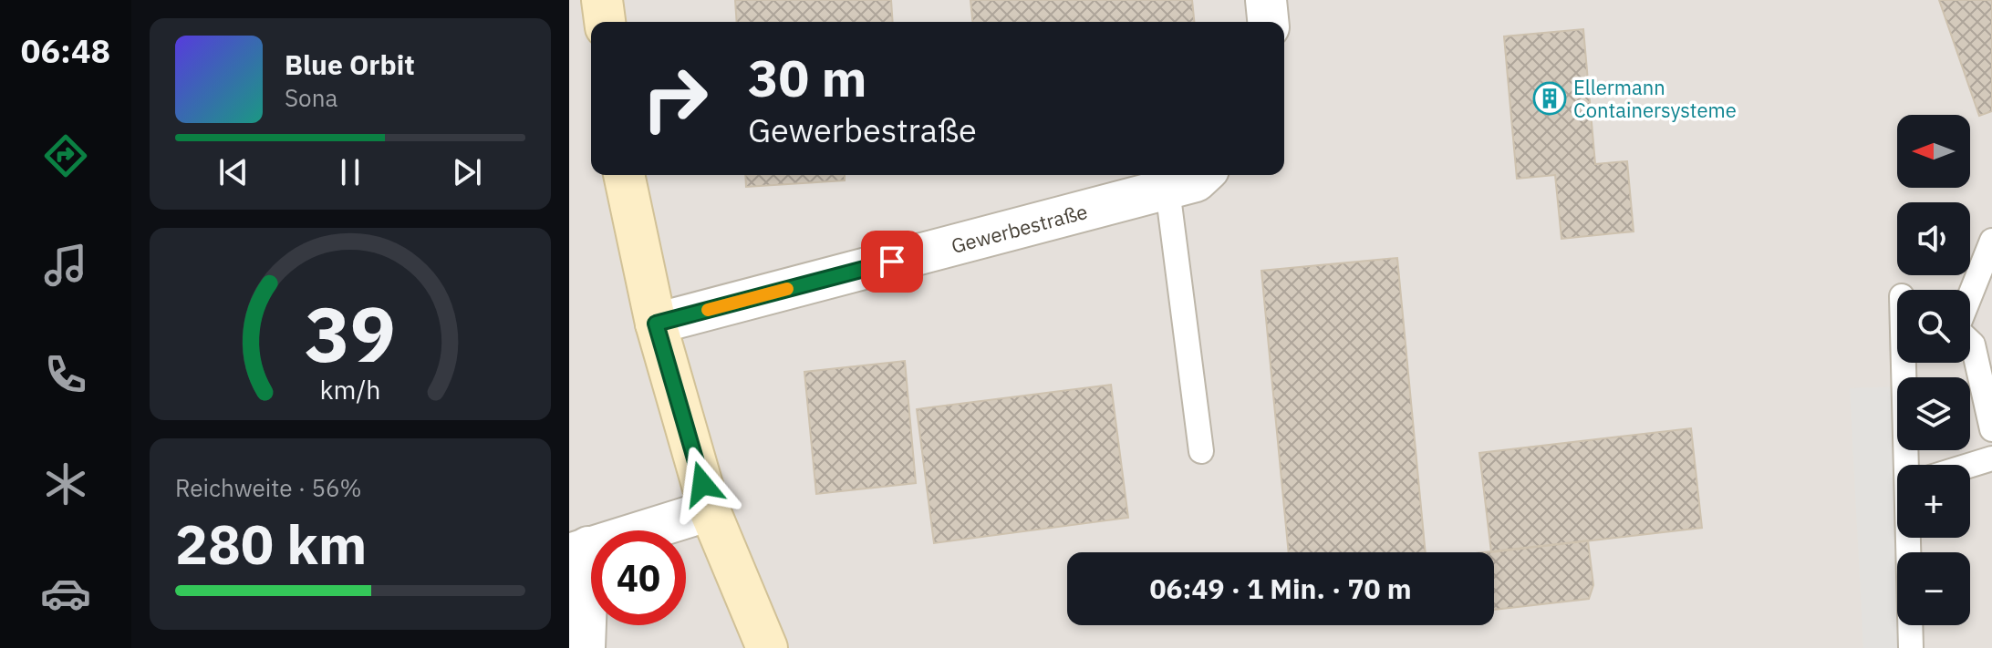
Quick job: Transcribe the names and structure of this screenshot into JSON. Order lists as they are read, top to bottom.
{
  "streets": {
    "street": ["Gewerbestraße"]
  },
  "places": {
    "building": ["Ellermann Containersysteme"]
  },
  "north": "left",
  "page": {
    "tabs": "06:48",
    "turn": ["30 m", "Gewerbestraße"],
    "song": ["Blue Orbit", "Sona"],
    "map_buttons": ["+", "−"],
    "tile": ["Reichweite · 56%", "280 km"],
    "limit": "40",
    "trip": "06:49 · 1 Min. · 70 m",
    "gauge": ["39", "km/h"]
  }
}
